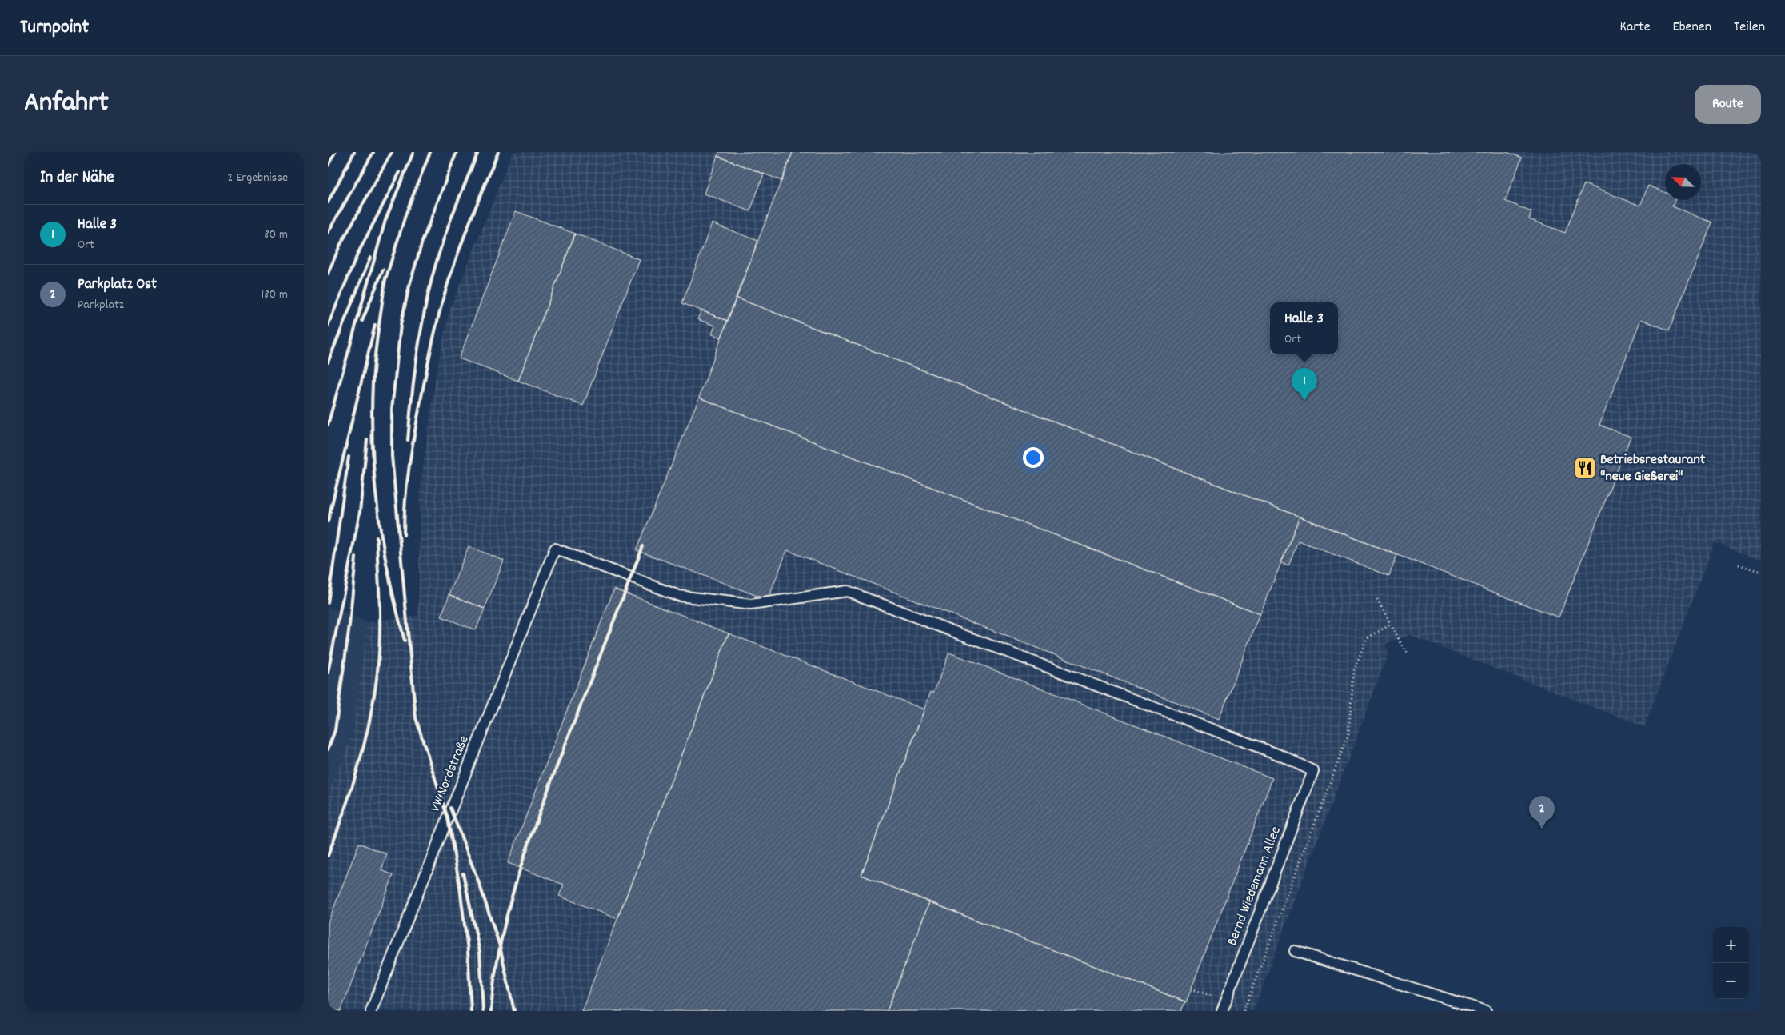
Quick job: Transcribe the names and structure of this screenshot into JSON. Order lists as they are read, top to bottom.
{
  "streets": {
    "lane": ["VW Nordstraße", "Bernd Wiedemann Allee"]
  },
  "crossings": [
    ["VW Nordstraße", "Bernd Wiedemann Allee"]
  ],
  "places": {
    "restaurant": ["Betriebsrestaurant \"neue Gießerei\""]
  },
  "north": "top left",
  "page": {
    "header": "Turnpoint",
    "nav": ["Karte", "Ebenen", "Teilen"],
    "title": "Anfahrt",
    "buttons": "Route",
    "heading": ["In der Nähe", "2 Ergebnisse"],
    "list": [
      {
        "mark": "1",
        "name": "Halle 3",
        "note": "Ort",
        "value": "80 m"
      },
      {
        "mark": "2",
        "name": "Parkplatz Ost",
        "note": "Parkplatz",
        "value": "180 m"
      }
    ],
    "popup": ["Halle 3", "Ort"],
    "pins": ["1", "2"],
    "map_buttons": ["+", "−"]
  }
}
